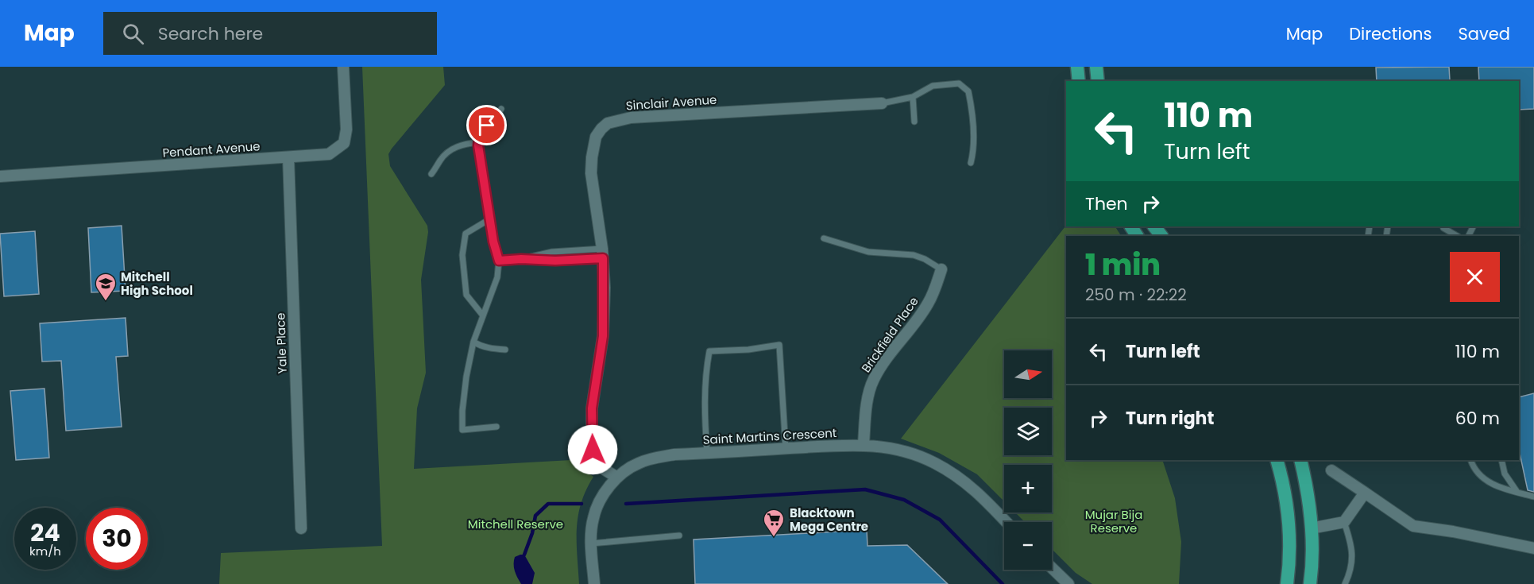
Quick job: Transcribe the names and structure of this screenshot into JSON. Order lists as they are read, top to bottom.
{
  "streets": {
    "street": [
      "Sinclair Avenue",
      "Pendant Avenue",
      "Brickfield Place",
      "Yale Place",
      "Saint Martins Crescent"
    ]
  },
  "crossings": [
    ["Sinclair Avenue", "Saint Martins Crescent"],
    ["Pendant Avenue", "Yale Place"],
    ["Brickfield Place", "Saint Martins Crescent"]
  ],
  "parks": ["Mujar Bija Reserve", "Mitchell Reserve"],
  "places": {
    "school or university": ["Mitchell High School"],
    "supermarket": ["Blacktown Mega Centre"]
  },
  "north": "right",
  "page": {
    "header": "Map",
    "search": "Search here",
    "nav": ["Map", "Directions", "Saved"],
    "turn": ["110 m", "Turn left"],
    "then": "Then",
    "heading": ["1 min", "250 m · 22:22"],
    "list": [
      {
        "name": "Turn left",
        "value": "110 m"
      },
      {
        "name": "Turn right",
        "value": "60 m"
      }
    ],
    "map_buttons": ["+", "−"],
    "speed": "24 km/h",
    "limit": "30"
  }
}
